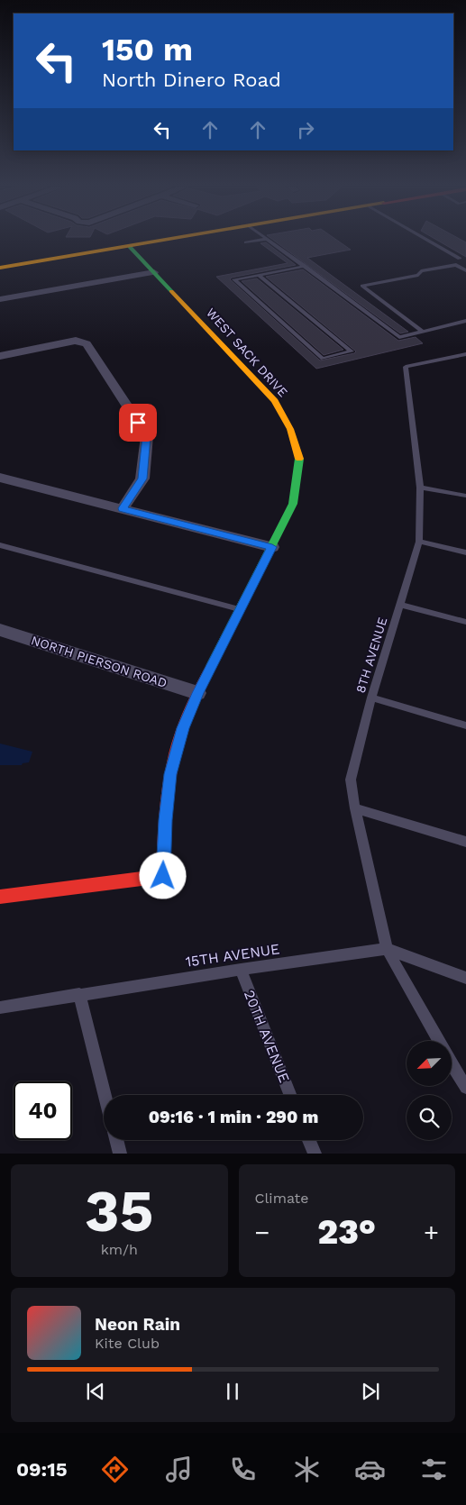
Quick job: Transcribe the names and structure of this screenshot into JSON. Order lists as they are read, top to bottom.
{
  "streets": {
    "street": ["WEST SACK DRIVE", "NORTH PIERSON ROAD"],
    "lane": ["8TH AVENUE", "15TH AVENUE", "20TH AVENUE"]
  },
  "crossings": [
    ["WEST SACK DRIVE", "NORTH PIERSON ROAD"],
    ["8TH AVENUE", "15TH AVENUE"],
    ["15TH AVENUE", "20TH AVENUE"]
  ],
  "north": "bottom left",
  "page": {
    "turn": ["150 m", "North Dinero Road"],
    "limit": "40",
    "trip": "09:16 · 1 min · 290 m",
    "tile": [
      ["35", "km/h"],
      "Climate"
    ],
    "heat": ["−", "23°", "+"],
    "song": ["Neon Rain", "Kite Club"],
    "tabs": "09:15"
  }
}
